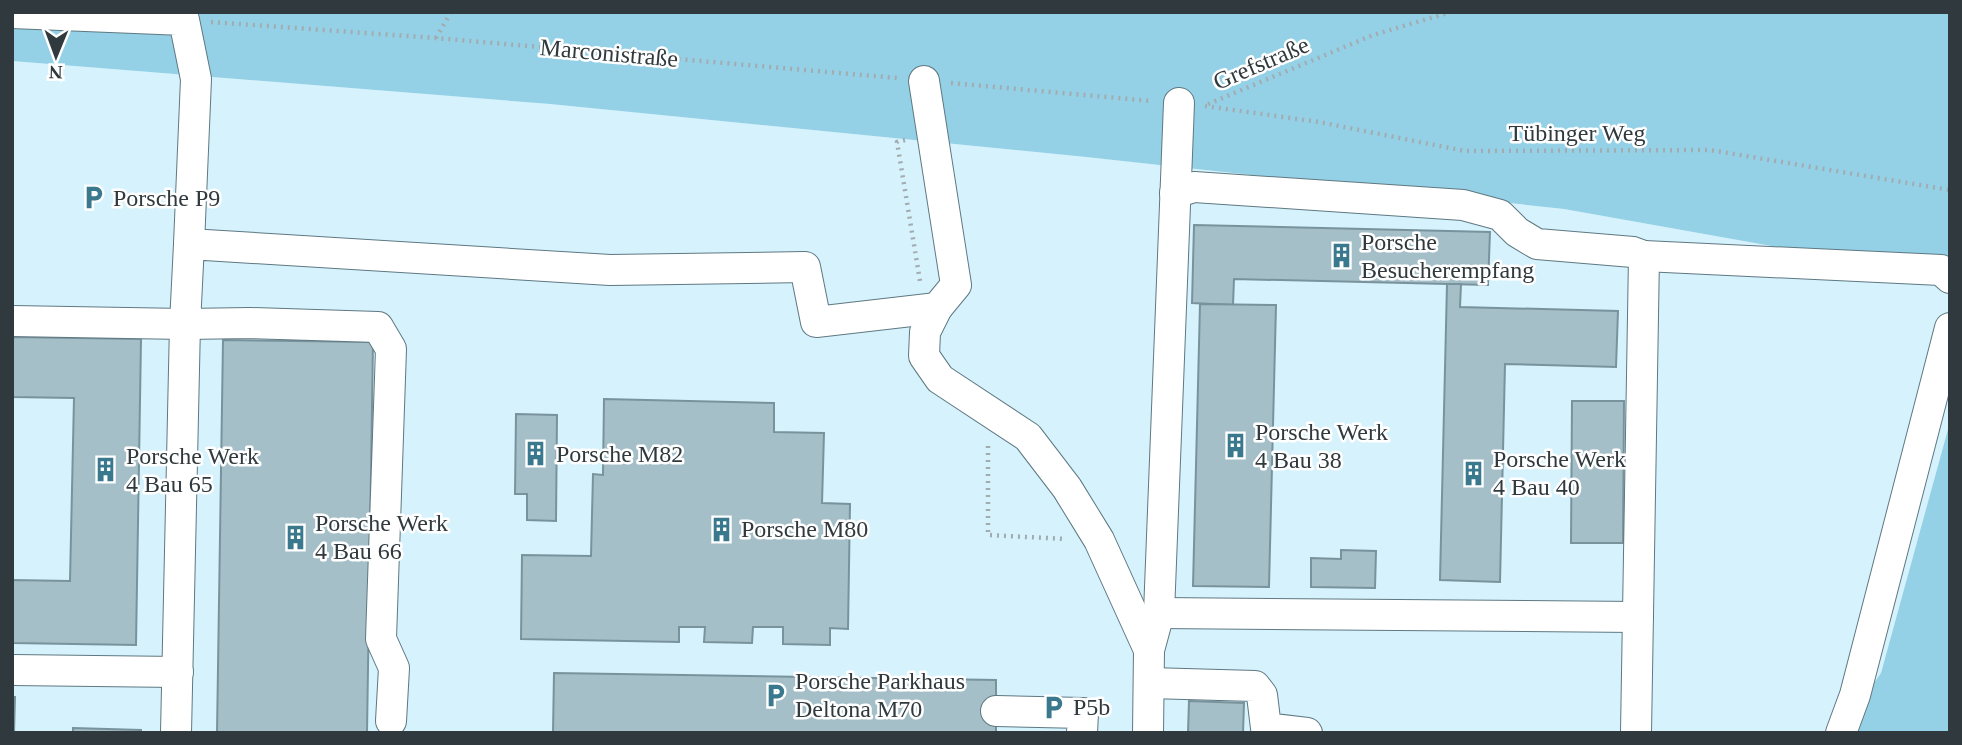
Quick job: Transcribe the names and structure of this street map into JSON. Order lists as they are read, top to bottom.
{
  "streets": {
    "path": ["Marconistraße", "Grefstraße", "Tübinger Weg"]
  },
  "crossings": [
    ["Marconistraße", "Grefstraße"],
    ["Marconistraße", "Tübinger Weg"],
    ["Grefstraße", "Tübinger Weg"]
  ],
  "places": {
    "parking": ["Porsche P9", "Porsche Parkhaus Deltona M70", "P5b"],
    "building": [
      "Porsche Besucherempfang",
      "Porsche Werk 4 Bau 38",
      "Porsche M82",
      "Porsche Werk 4 Bau 65",
      "Porsche Werk 4 Bau 40",
      "Porsche M80",
      "Porsche Werk 4 Bau 66"
    ]
  },
  "north": "bottom"
}
